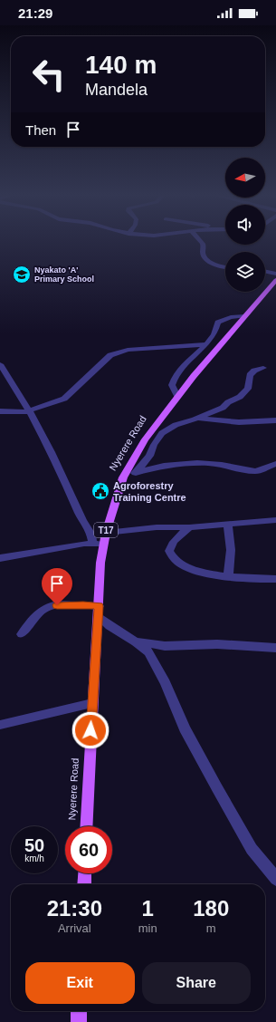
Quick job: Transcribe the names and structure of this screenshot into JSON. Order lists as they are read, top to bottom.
{
  "streets": {
    "main road": ["Nyerere Road", "T17"]
  },
  "places": {
    "school or university": ["Nyakato 'A' Primary School"],
    "public building": ["Agroforestry Training Centre"]
  },
  "north": "left",
  "page": {
    "status": "21:29",
    "turn": ["140 m", "Mandela"],
    "then": "Then",
    "speed": "50 km/h",
    "limit": "60",
    "eta": [
      "21:30",
      "Arrival",
      "1",
      "min",
      "180",
      "m"
    ],
    "buttons": ["Exit", "Share"]
  }
}
